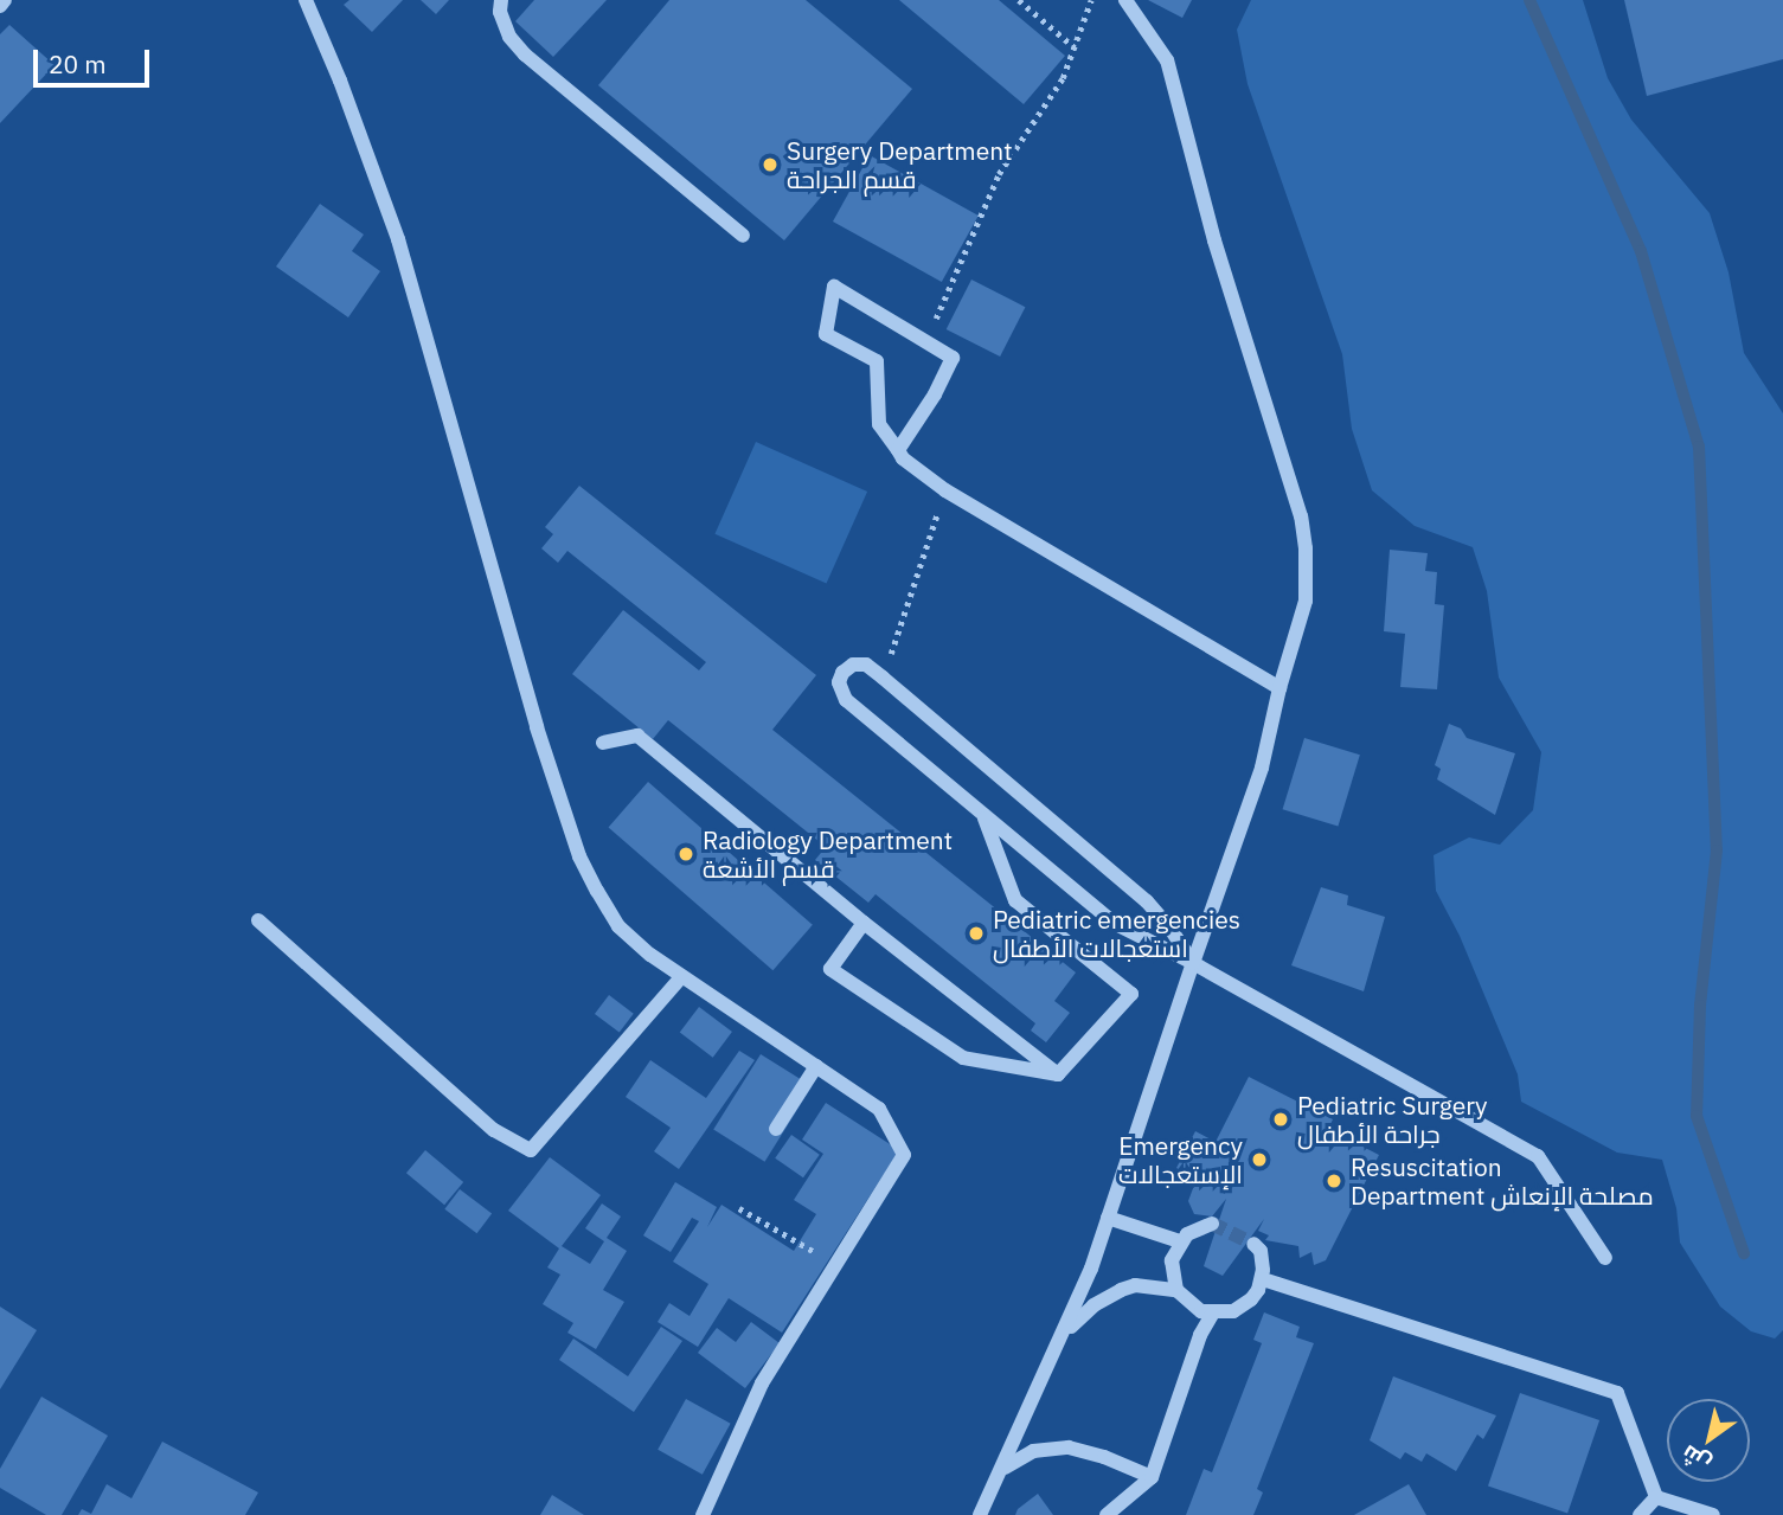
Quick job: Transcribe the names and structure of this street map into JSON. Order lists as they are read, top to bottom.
{
  "places": [
    "Surgery Department قسم الجراحة",
    "Radiology Department قسم الأشعة",
    "Pediatric emergencies استعجالات الأطفال",
    "Pediatric Surgery جراحة الأطفال",
    "Emergency الإستعجالات",
    "Resuscitation Department مصلحة الإنعاش"
  ],
  "scale_bar": "20 m",
  "north": "bottom left"
}
